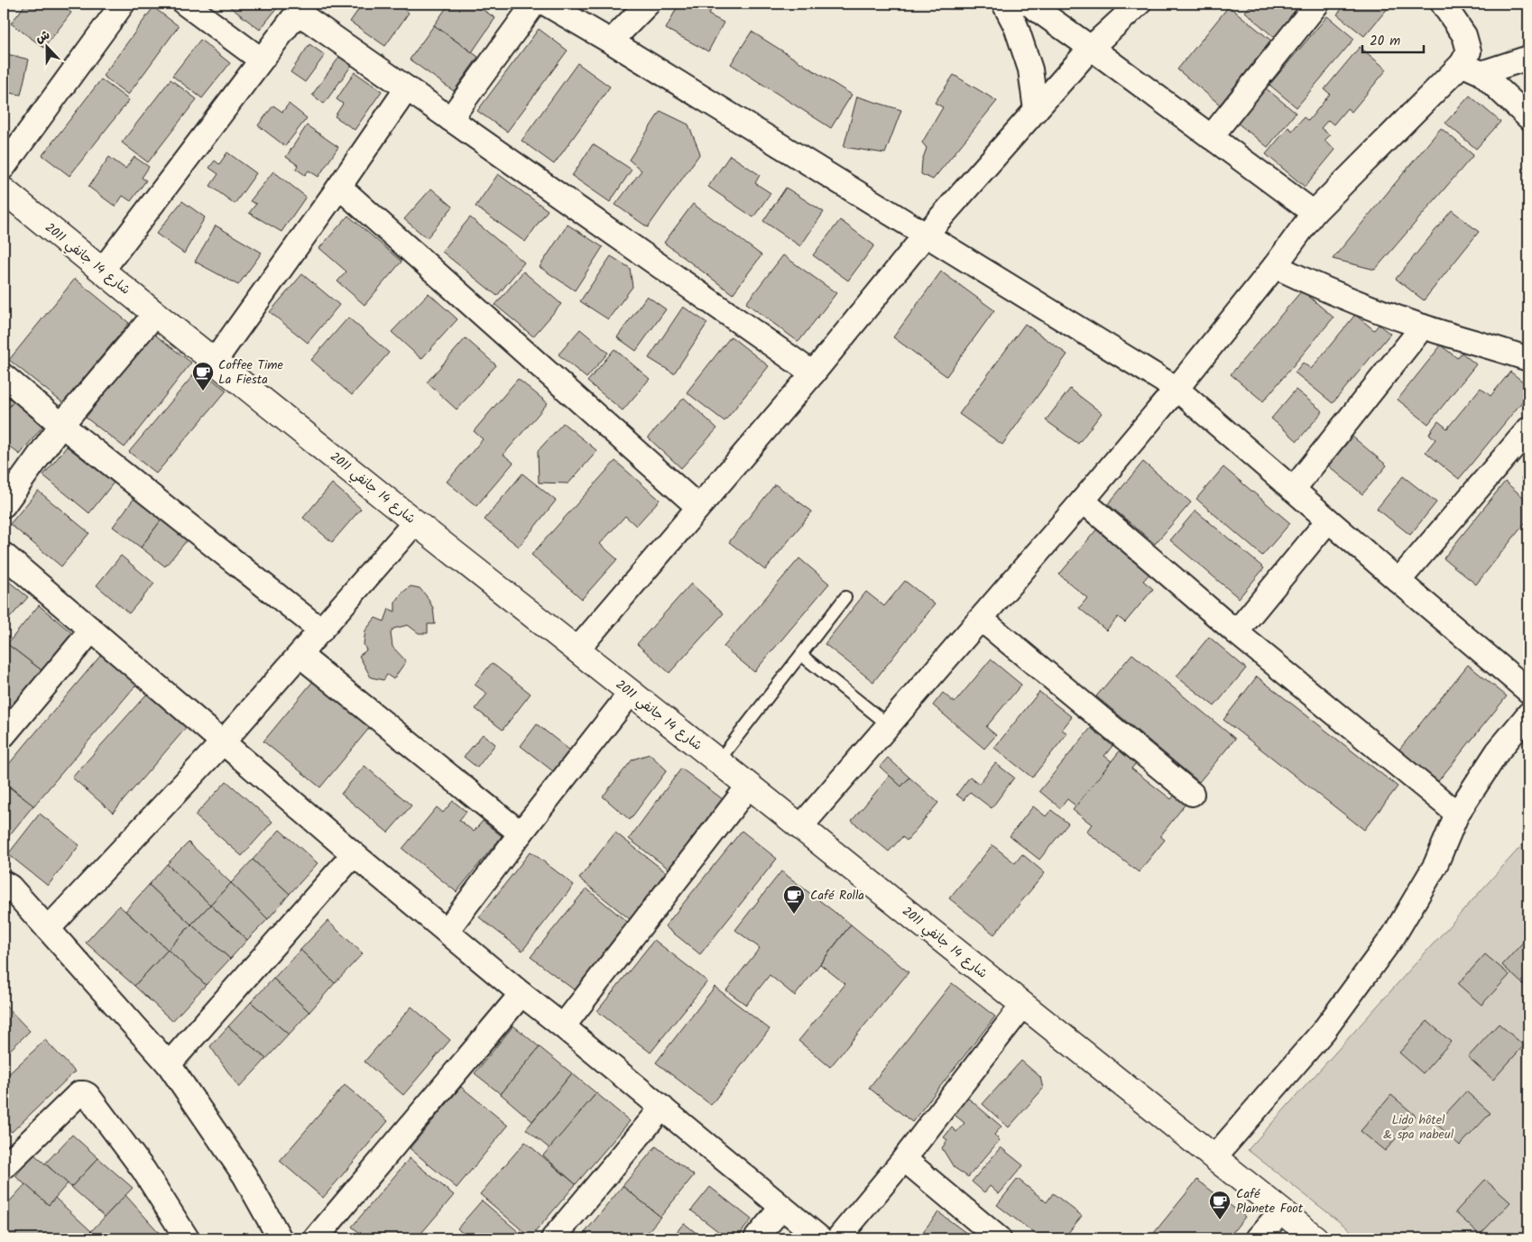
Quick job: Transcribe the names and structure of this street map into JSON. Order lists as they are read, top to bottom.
{
  "streets": {
    "street": ["شارع 14 جانفي 2011"]
  },
  "parks": ["Lido hôtel & spa nabeul"],
  "places": {
    "cafe": ["Coffee Time La Fiesta", "Café Rolla", "Café Planete Foot"]
  },
  "scale_bar": "20 m",
  "north": "top"
}
